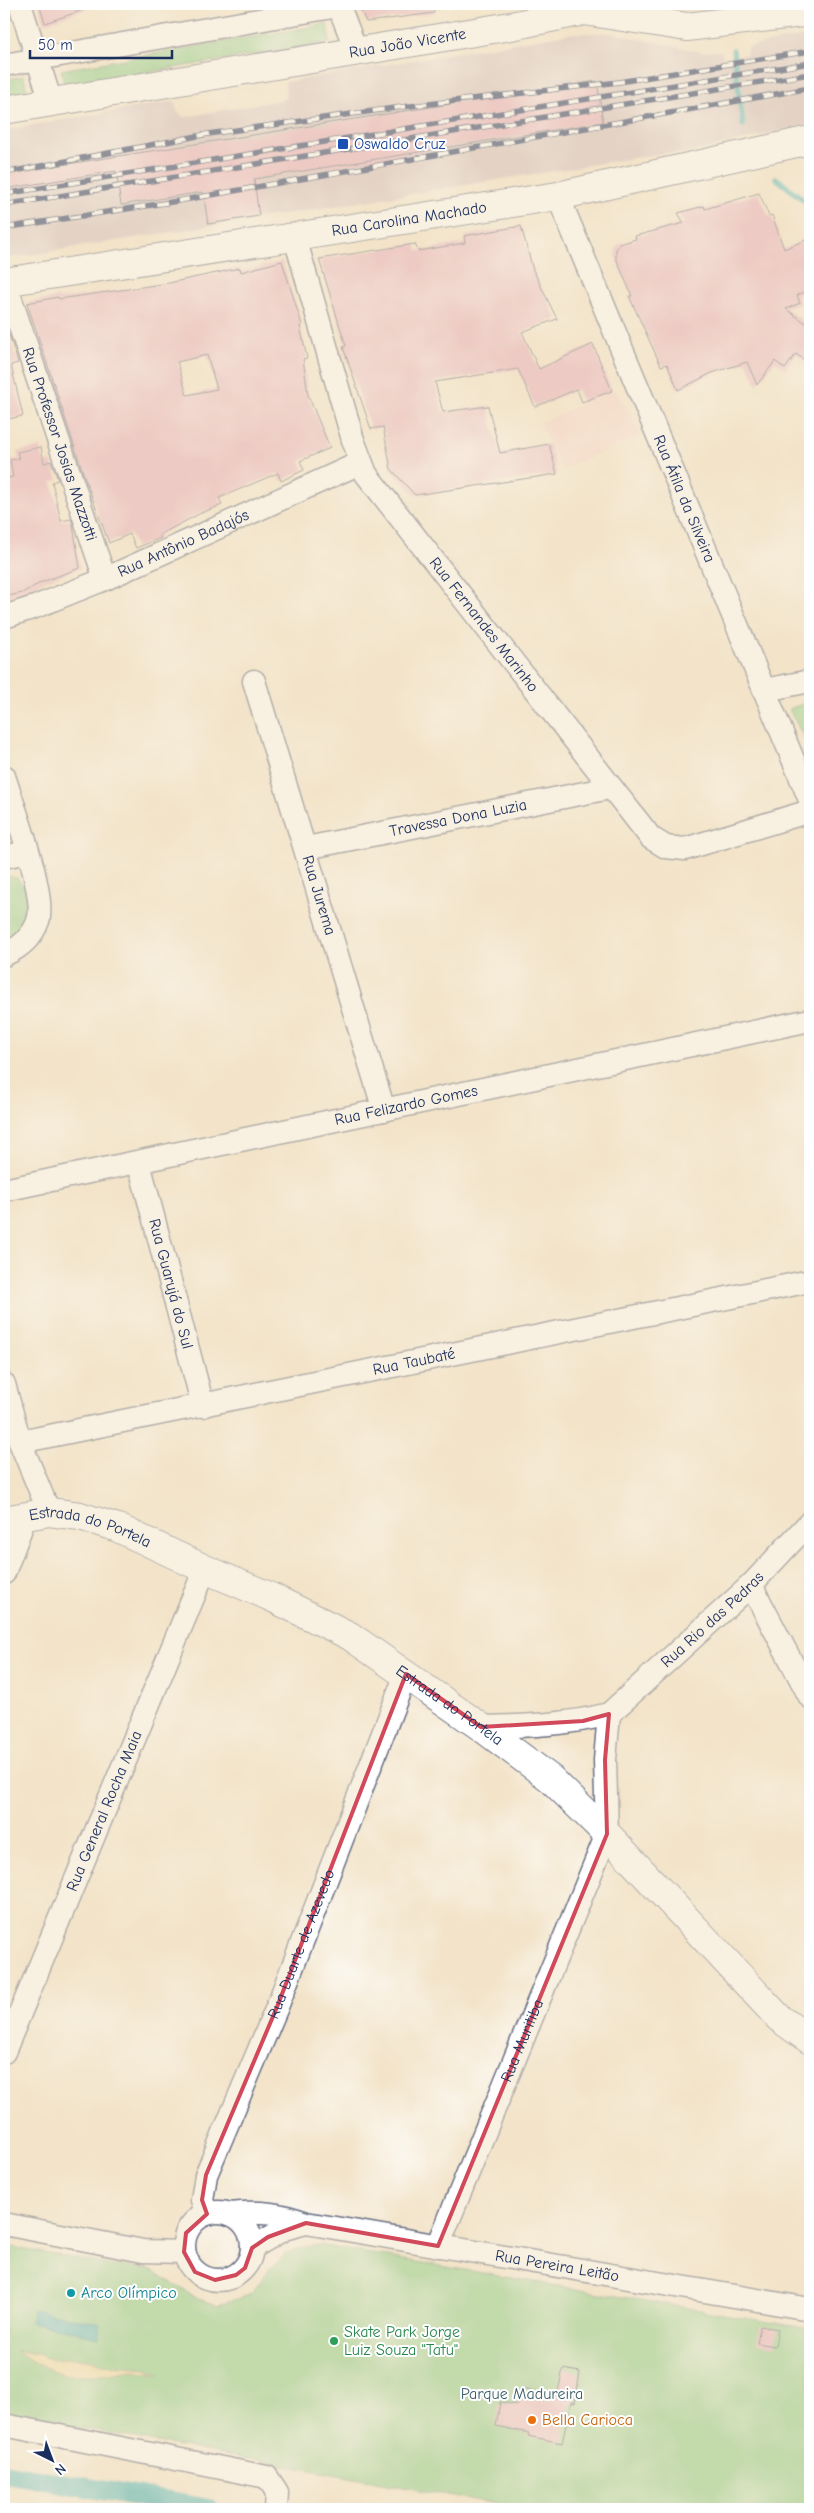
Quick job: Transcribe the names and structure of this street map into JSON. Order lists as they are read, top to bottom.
{
  "streets": {
    "main road": ["Rua João Vicente", "Rua Carolina Machado", "Estrada do Portela"],
    "street": [
      "Rua Professor Josias Mazzotti",
      "Rua Átila da Silveira",
      "Rua Antônio Badajós",
      "Rua Fernandes Marinho",
      "Travessa Dona Luzia",
      "Rua Jurema",
      "Rua Felizardo Gomes",
      "Rua Guarujá do Sul",
      "Rua Taubaté",
      "Rua Rio das Pedras",
      "Rua General Rocha Maia",
      "Rua Duarte de Azevedo",
      "Rua Muritiba",
      "Rua Pereira Leitão"
    ]
  },
  "crossings": [
    ["Rua Carolina Machado", "Rua Professor Josias Mazzotti"],
    ["Rua Carolina Machado", "Rua Átila da Silveira"],
    ["Rua Carolina Machado", "Rua Fernandes Marinho"],
    ["Rua Professor Josias Mazzotti", "Rua Antônio Badajós"],
    ["Rua Antônio Badajós", "Rua Fernandes Marinho"],
    ["Rua Fernandes Marinho", "Travessa Dona Luzia"],
    ["Travessa Dona Luzia", "Rua Jurema"],
    ["Rua Jurema", "Rua Felizardo Gomes"],
    ["Rua Felizardo Gomes", "Rua Guarujá do Sul"],
    ["Rua Guarujá do Sul", "Rua Taubaté"],
    ["Estrada do Portela", "Rua Rio das Pedras"],
    ["Estrada do Portela", "Rua General Rocha Maia"],
    ["Estrada do Portela", "Rua Duarte de Azevedo"],
    ["Estrada do Portela", "Rua Muritiba"],
    ["Rua Duarte de Azevedo", "Rua Pereira Leitão"],
    ["Rua Muritiba", "Rua Pereira Leitão"]
  ],
  "parks": ["Parque Madureira"],
  "places": {
    "transit": ["Oswaldo Cruz"],
    "other": ["Arco Olímpico", "Skate Park Jorge Luiz Souza \"Tatu\"", "Bella Carioca"]
  },
  "scale_bar": "50 m",
  "north": "bottom right"
}
